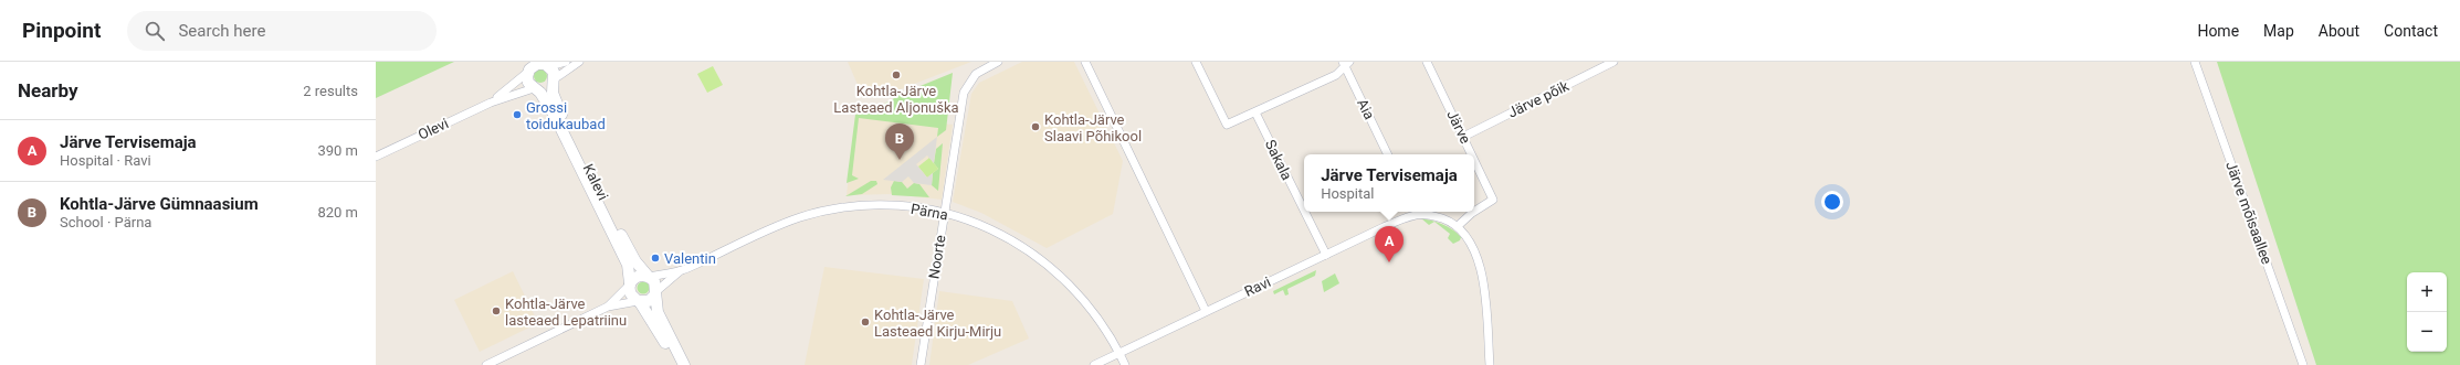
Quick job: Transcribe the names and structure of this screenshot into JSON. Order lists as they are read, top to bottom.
{
  "streets": {
    "main road": ["Kalevi"],
    "street": [
      "Järve põik",
      "Aia",
      "Järve",
      "Olevi",
      "Sakala",
      "Pärna",
      "Järve mõisaallee",
      "Noorte",
      "Ravi"
    ]
  },
  "crossings": [
    ["Järve põik", "Järve"],
    ["Olevi", "Kalevi"],
    ["Sakala", "Ravi"],
    ["Kalevi", "Pärna"],
    ["Pärna", "Noorte"],
    ["Pärna", "Ravi"]
  ],
  "places": [
    "Kohtla-Järve Lasteaed Aljonuška",
    "Grossi toidukaubad",
    "Kohtla-Järve Slaavi Põhikool",
    "Valentin",
    "Kohtla-Järve lasteaed Lepatriinu",
    "Kohtla-Järve Lasteaed Kirju-Mirju"
  ],
  "page": {
    "header": "Pinpoint",
    "search": "Search here",
    "nav": [
      "Home",
      "Map",
      "About",
      "Contact"
    ],
    "heading": ["Nearby", "2 results"],
    "list": [
      {
        "mark": "A",
        "name": "Järve Tervisemaja",
        "note": "Hospital · Ravi",
        "value": "390 m"
      },
      {
        "mark": "B",
        "name": "Kohtla-Järve Gümnaasium",
        "note": "School · Pärna",
        "value": "820 m"
      }
    ],
    "pins": ["B", "A"],
    "popup": ["Järve Tervisemaja", "Hospital"],
    "map_buttons": ["+", "−"]
  }
}
